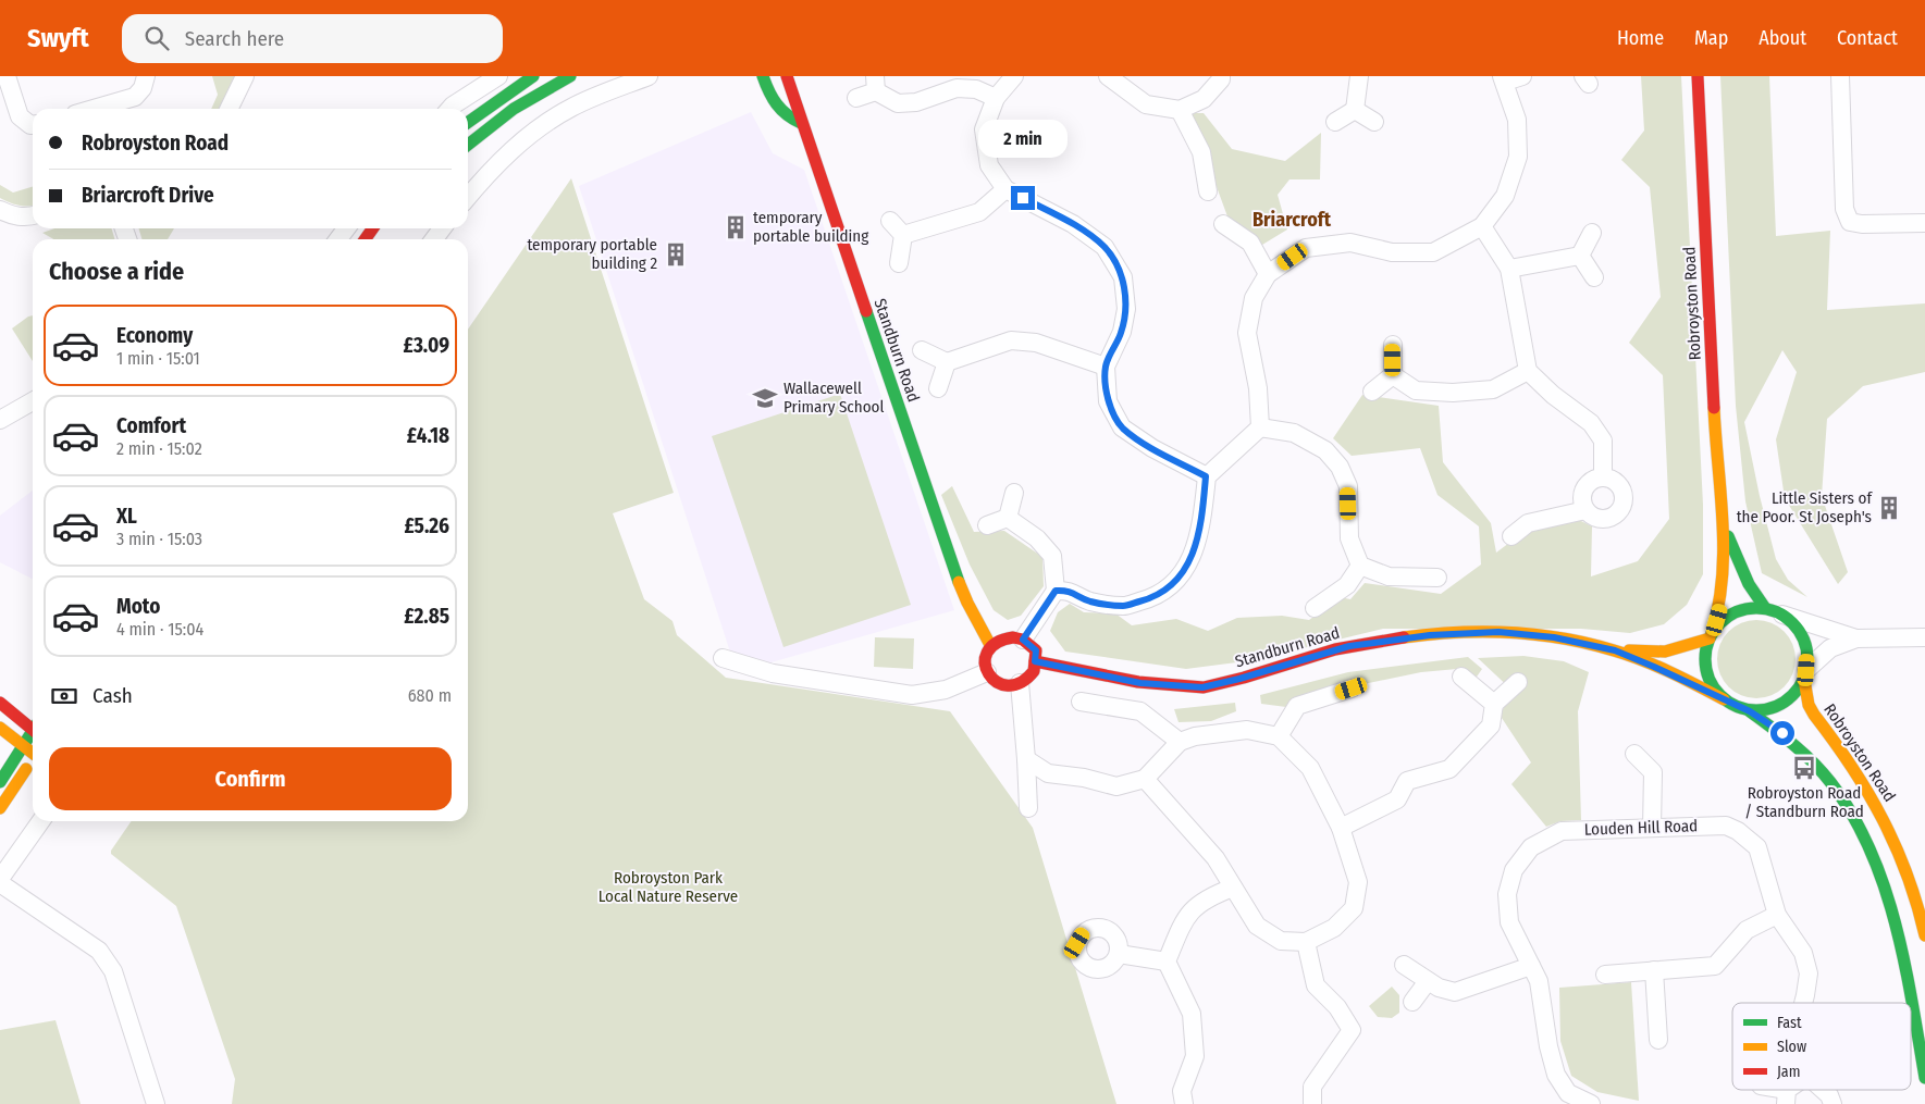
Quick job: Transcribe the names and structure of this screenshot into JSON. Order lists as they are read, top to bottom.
{
  "streets": {
    "street": ["Robroyston Road", "Standburn Road", "Louden Hill Road"]
  },
  "crossings": [
    ["Robroyston Road", "Standburn Road"]
  ],
  "districts": ["Briarcroft"],
  "parks": ["Robroyston Park Local Nature Reserve"],
  "places": {
    "building": ["temporary portable building", "temporary portable building 2", "Little Sisters of the Poor. St Joseph's"],
    "school or university": ["Wallacewell Primary School"],
    "bus stop": ["Robroyston Road / Standburn Road"]
  },
  "legend": ["Fast", "Slow", "Jam"],
  "page": {
    "header": "Swyft",
    "search": "Search here",
    "nav": [
      "Home",
      "Map",
      "About",
      "Contact"
    ],
    "banner": ["Robroyston Road", "Briarcroft Drive"],
    "bubble": "2 min",
    "heading": "Choose a ride",
    "list": [
      {
        "name": "Economy",
        "note": "1 min · 15:01",
        "value": "£3.09"
      },
      {
        "name": "Comfort",
        "note": "2 min · 15:02",
        "value": "£4.18"
      },
      {
        "name": "XL",
        "note": "3 min · 15:03",
        "value": "£5.26"
      },
      {
        "name": "Moto",
        "note": "4 min · 15:04",
        "value": "£2.85"
      }
    ],
    "pay": ["Cash", "680 m"],
    "buttons": "Confirm"
  }
}
